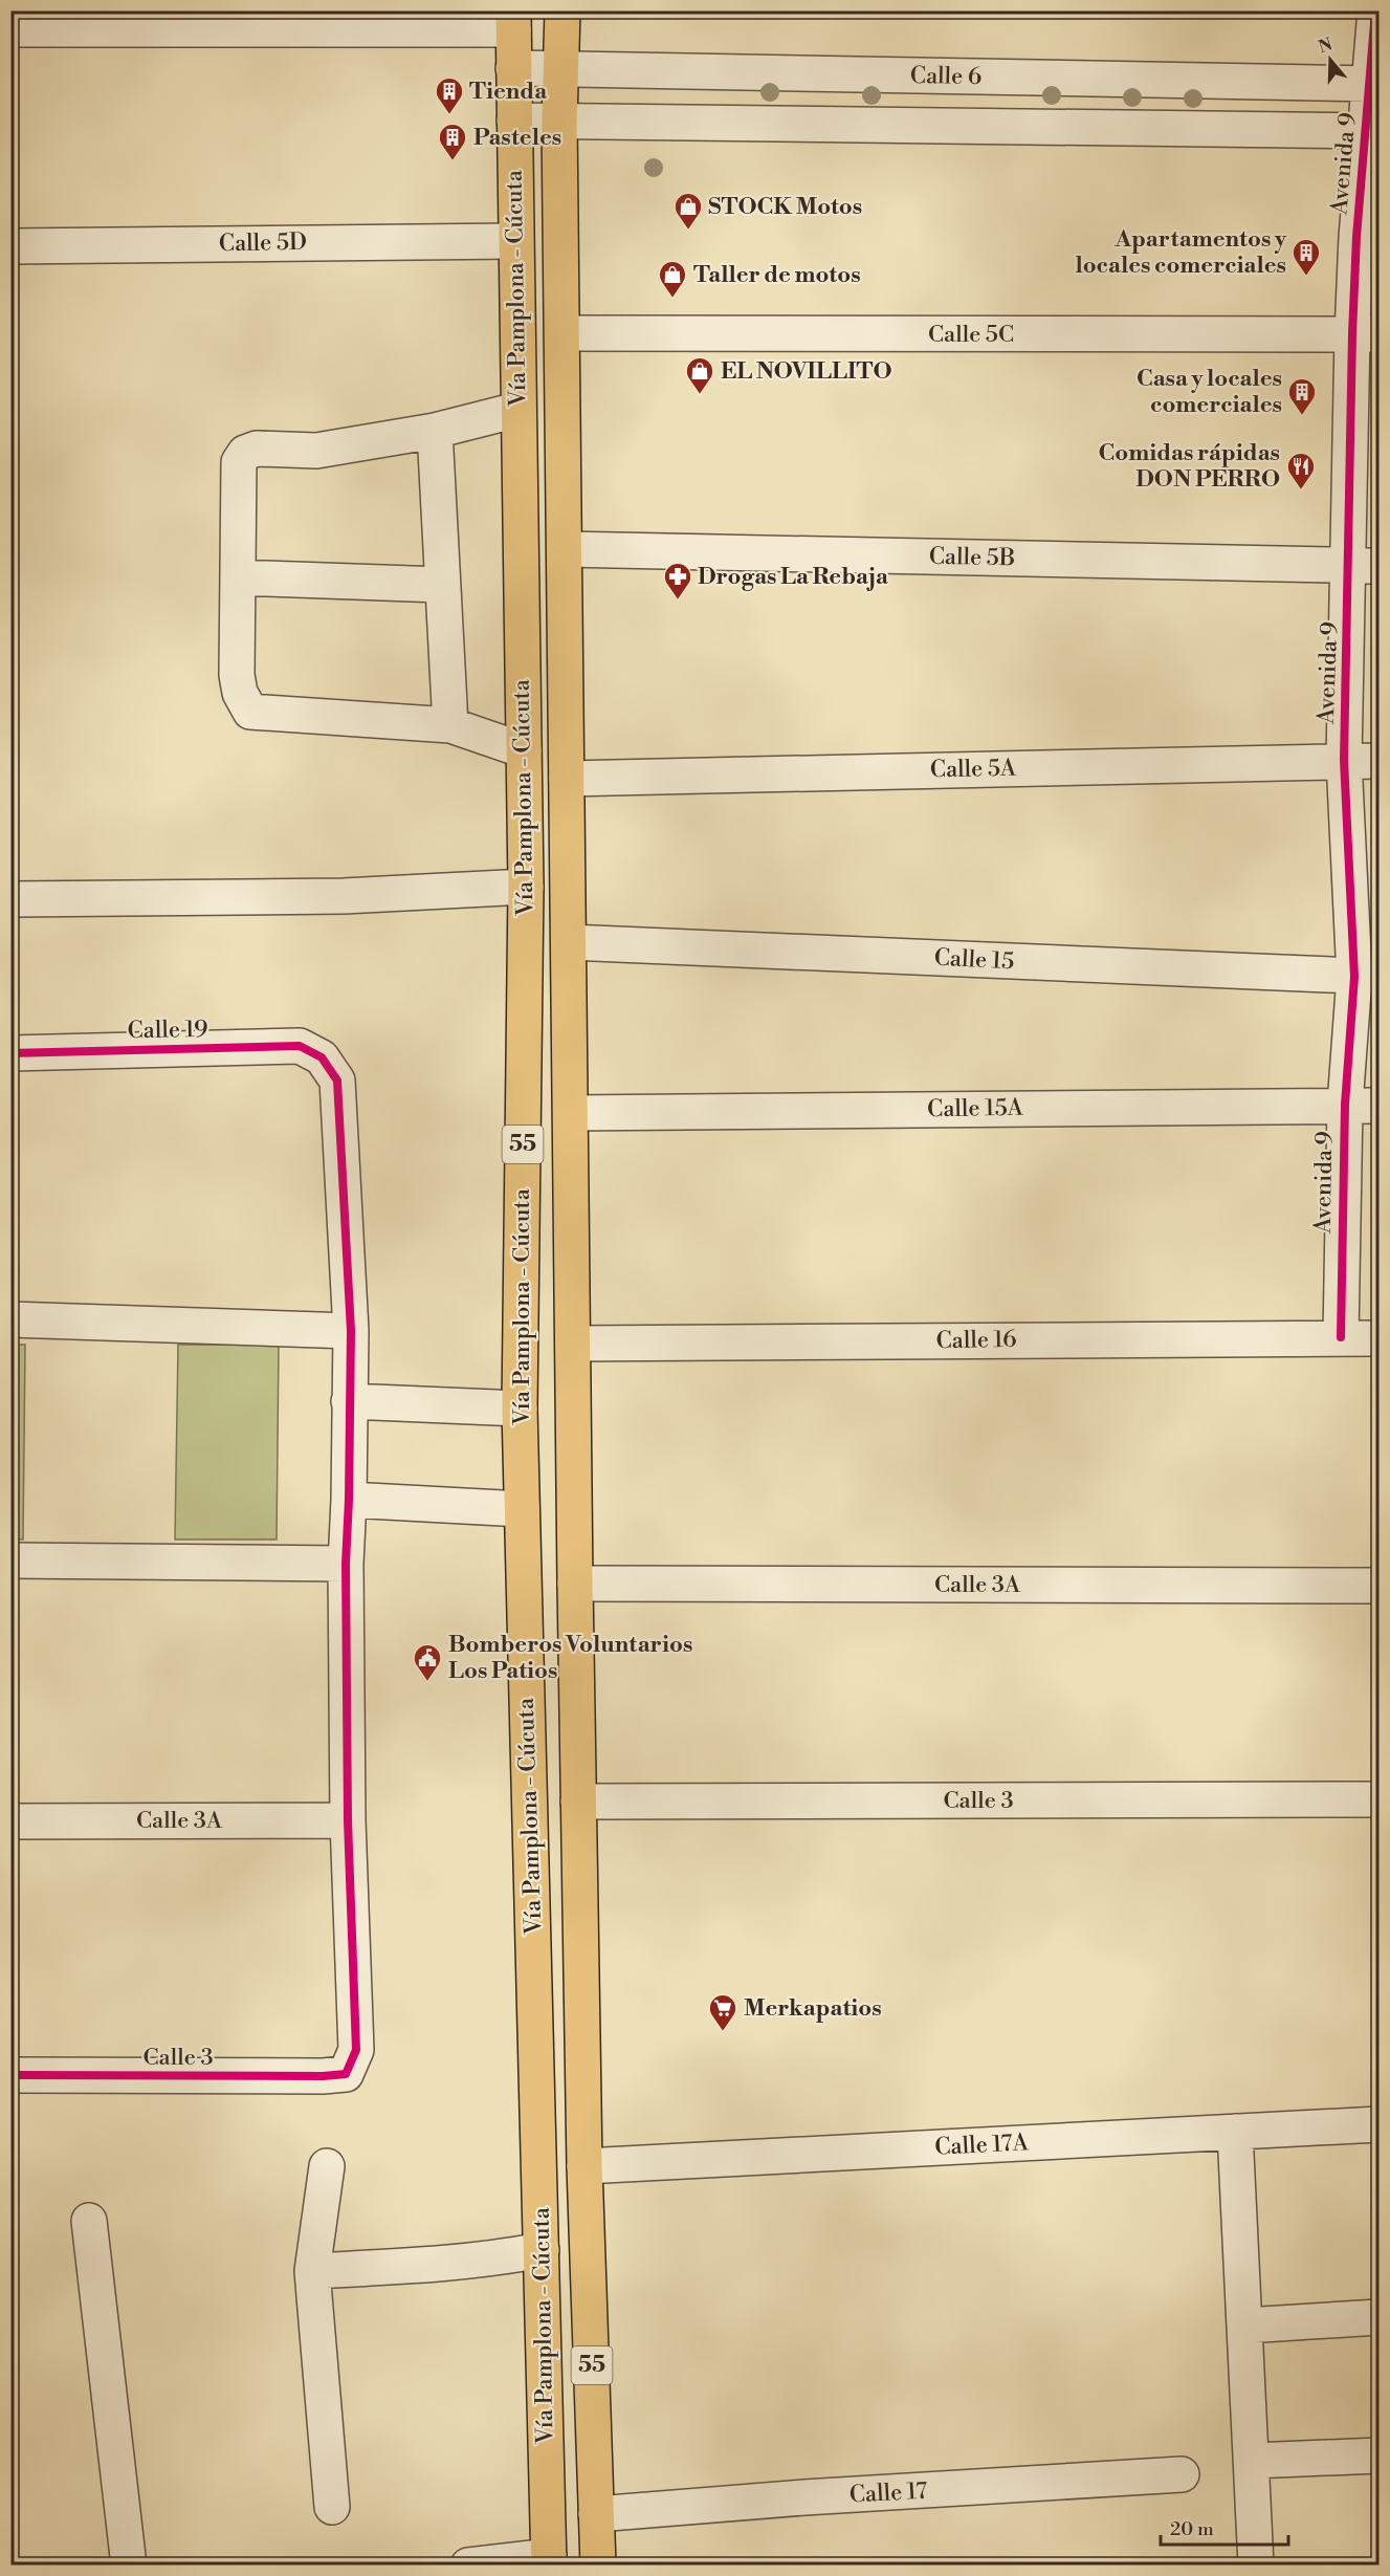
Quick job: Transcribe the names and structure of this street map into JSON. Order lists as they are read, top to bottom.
{
  "streets": {
    "highway": ["Vía Pamplona - Cúcuta", "55"],
    "street": [
      "Calle 6",
      "Avenida 9",
      "Calle 5D",
      "Calle 5C",
      "Calle 5B",
      "Calle 5A",
      "Calle 15",
      "Calle 19",
      "Calle 15A",
      "Calle 16",
      "Calle 3A",
      "Calle 3",
      "Calle 17A",
      "Calle 17"
    ]
  },
  "crossings": [
    ["Calle 6", "Avenida 9"],
    ["Calle 6", "Vía Pamplona - Cúcuta"],
    ["Avenida 9", "Calle 5C"],
    ["Avenida 9", "Calle 5B"],
    ["Avenida 9", "Calle 5A"],
    ["Avenida 9", "Calle 15"],
    ["Avenida 9", "Calle 15A"],
    ["Avenida 9", "Calle 16"],
    ["Calle 5D", "Vía Pamplona - Cúcuta"],
    ["Vía Pamplona - Cúcuta", "Calle 5C"],
    ["Vía Pamplona - Cúcuta", "Calle 5B"],
    ["Vía Pamplona - Cúcuta", "Calle 5A"],
    ["Vía Pamplona - Cúcuta", "Calle 15"],
    ["Vía Pamplona - Cúcuta", "Calle 15A"],
    ["Vía Pamplona - Cúcuta", "Calle 16"],
    ["Vía Pamplona - Cúcuta", "Calle 3A"],
    ["Vía Pamplona - Cúcuta", "Calle 3"],
    ["Vía Pamplona - Cúcuta", "Calle 17A"],
    ["Vía Pamplona - Cúcuta", "Calle 17"],
    ["Calle 3A", "Calle 3"]
  ],
  "places": {
    "building": [
      "Tienda",
      "Pasteles",
      "Apartamentos y locales comerciales",
      "Casa y locales comerciales"
    ],
    "shop": ["STOCK Motos", "Taller de motos", "EL NOVILLITO"],
    "restaurant": ["Comidas rápidas DON PERRO"],
    "pharmacy": ["Drogas La Rebaja"],
    "public building": ["Bomberos Voluntarios Los Patios"],
    "supermarket": ["Merkapatios"]
  },
  "scale_bar": "20 m",
  "north": "top"
}
